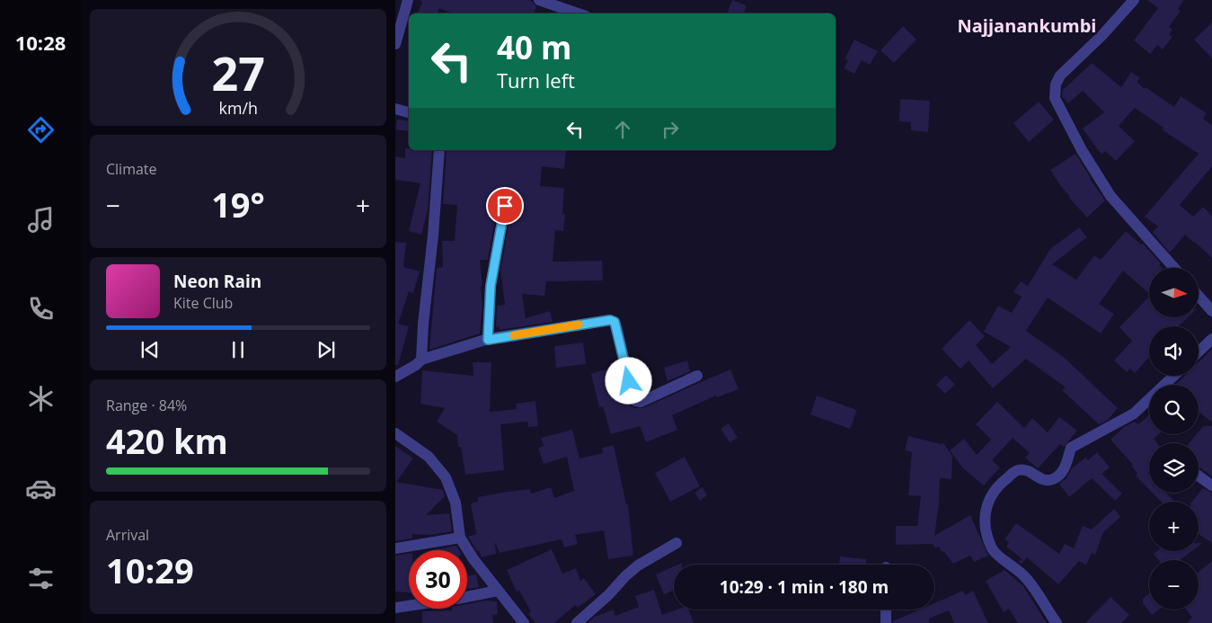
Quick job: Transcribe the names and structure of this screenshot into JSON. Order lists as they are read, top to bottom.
{
  "districts": ["Najjanankumbi"],
  "north": "right",
  "page": {
    "tabs": "10:28",
    "turn": ["40 m", "Turn left"],
    "tile": [
      "Climate",
      ["Range · 84%", "420 km"],
      ["Arrival", "10:29"]
    ],
    "heat": ["−", "19°", "+"],
    "song": ["Neon Rain", "Kite Club"],
    "map_buttons": ["+", "−"],
    "limit": "30",
    "trip": "10:29 · 1 min · 180 m",
    "gauge": ["27", "km/h"]
  }
}
